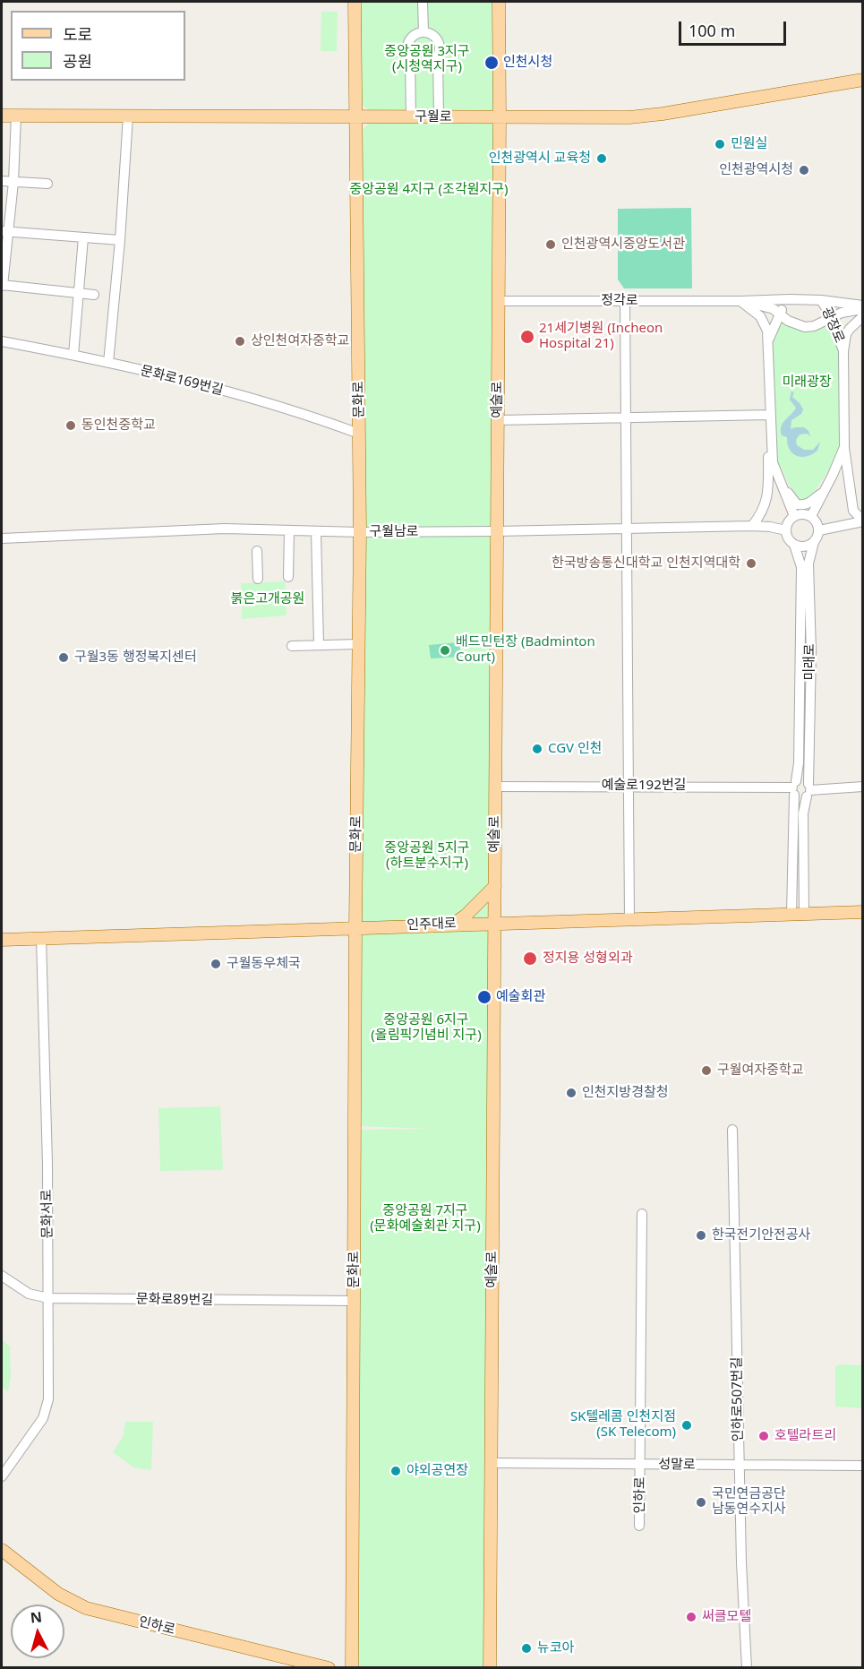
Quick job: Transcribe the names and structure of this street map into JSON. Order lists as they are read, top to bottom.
{
  "streets": {
    "main road": [
      "구월로",
      "문화로",
      "예술로",
      "인주대로",
      "인하로"
    ],
    "street": [
      "정각로",
      "광장로",
      "문화로169번길",
      "구월남로",
      "미래로",
      "예술로192번길",
      "문화서로",
      "문화로89번길",
      "인하로507번길",
      "성말로"
    ]
  },
  "crossings": [
    ["구월로", "문화로"],
    ["구월로", "예술로"],
    ["정각로", "광장로"],
    ["정각로", "예술로"],
    ["문화로169번길", "문화로"],
    ["문화로", "구월남로"],
    ["문화로", "인주대로"],
    ["문화로", "문화로89번길"],
    ["예술로", "구월남로"],
    ["예술로", "예술로192번길"],
    ["예술로", "인주대로"],
    ["예술로", "성말로"],
    ["구월남로", "미래로"],
    ["미래로", "예술로192번길"],
    ["미래로", "인주대로"],
    ["인주대로", "문화서로"],
    ["문화서로", "문화로89번길"],
    ["인하로507번길", "성말로"],
    ["성말로", "인하로"]
  ],
  "parks": [
    "중앙공원 3지구 (시청역지구)",
    "중앙공원 4지구 (조각원지구)",
    "미래광장",
    "붉은고개공원",
    "중앙공원 5지구 (하트분수지구)",
    "중앙공원 6지구 (올림픽기념비 지구)",
    "중앙공원 7지구 (문화예술회관 지구)"
  ],
  "places": [
    "인천시청",
    "민원실",
    "인천광역시 교육청",
    "인천광역시청",
    "인천광역시중앙도서관",
    "21세기병원 (Incheon Hospital 21)",
    "상인천여자중학교",
    "동인천중학교",
    "한국방송통신대학교 인천지역대학",
    "배드민턴장 (Badminton Court)",
    "구월3동 행정복지센터",
    "CGV 인천",
    "정지용 성형외과",
    "구월동우체국",
    "예술회관",
    "구월여자중학교",
    "인천지방경찰청",
    "한국전기안전공사",
    "SK텔레콤 인천지점 (SK Telecom)",
    "호텔라트리",
    "야외공연장",
    "국민연금공단 남동연수지사",
    "써클모텔",
    "뉴코아"
  ],
  "legend": ["도로", "공원"],
  "scale_bar": "100 m",
  "north": "top"
}
